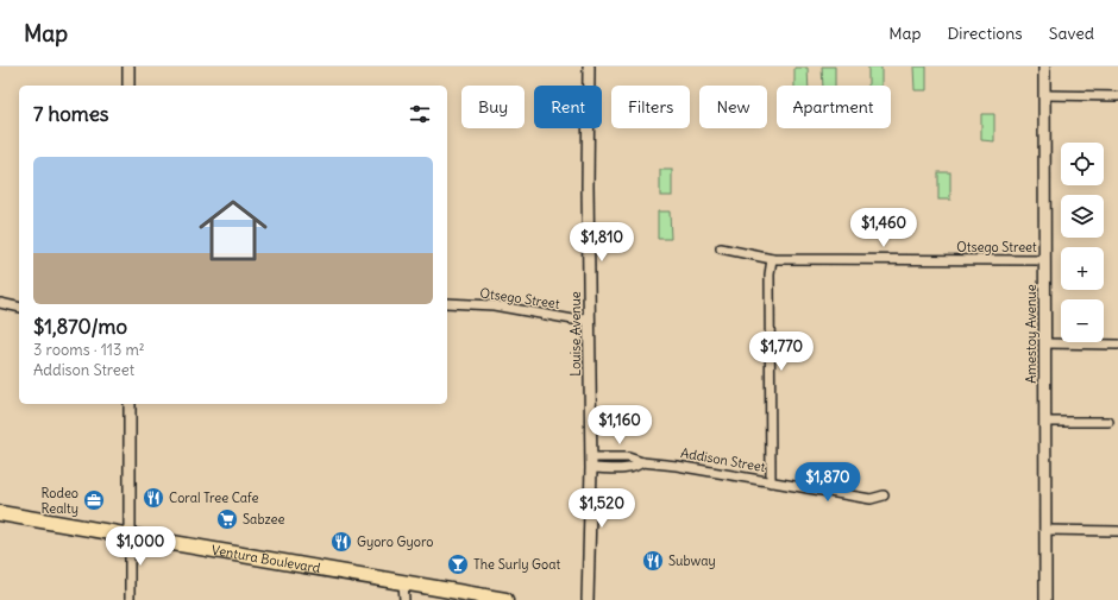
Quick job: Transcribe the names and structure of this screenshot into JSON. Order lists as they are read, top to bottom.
{
  "streets": {
    "main road": ["Ventura Boulevard"],
    "street": [
      "Otsego Street",
      "Louise Avenue",
      "Amestoy Avenue",
      "Addison Street"
    ]
  },
  "crossings": [
    ["Otsego Street", "Louise Avenue"],
    ["Otsego Street", "Amestoy Avenue"],
    ["Louise Avenue", "Addison Street"]
  ],
  "places": {
    "restaurant": ["Coral Tree Cafe", "Gyoro Gyoro", "Subway"],
    "office": ["Rodeo Realty"],
    "supermarket": ["Sabzee"],
    "bar": ["The Surly Goat"]
  },
  "page": {
    "header": "Map",
    "nav": ["Map", "Directions", "Saved"],
    "chip": [
      "Buy",
      "Rent",
      "Filters",
      "New",
      "Apartment"
    ],
    "heading": "7 homes",
    "map_buttons": ["+", "−"],
    "list": [
      {
        "name": "$1,870/mo",
        "note": "3 rooms · 113 m² · Addison Street"
      }
    ],
    "price": [
      "$1,460",
      "$1,810",
      "$1,770",
      "$1,160",
      "$1,870",
      "$1,520",
      "$1,000"
    ]
  }
}
